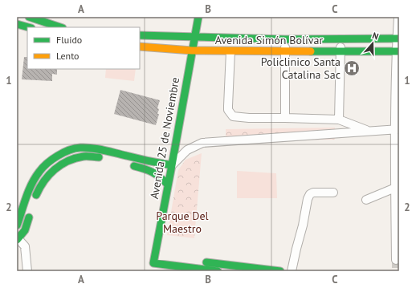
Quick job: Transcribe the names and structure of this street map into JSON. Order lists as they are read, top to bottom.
{
  "streets": {
    "main road": ["Avenida Simón Bolívar", "Avenida 25 de Noviembre"]
  },
  "crossings": [
    ["Avenida Simón Bolívar", "Avenida 25 de Noviembre"]
  ],
  "parks": ["Parque Del Maestro"],
  "places": {
    "hospital": ["Policlinico Santa Catalina Sac"]
  },
  "legend": ["Fluido", "Lento"],
  "north": "top",
  "grid": {
    "columns": ["A", "B", "C"],
    "rows": ["1", "2"]
  }
}
